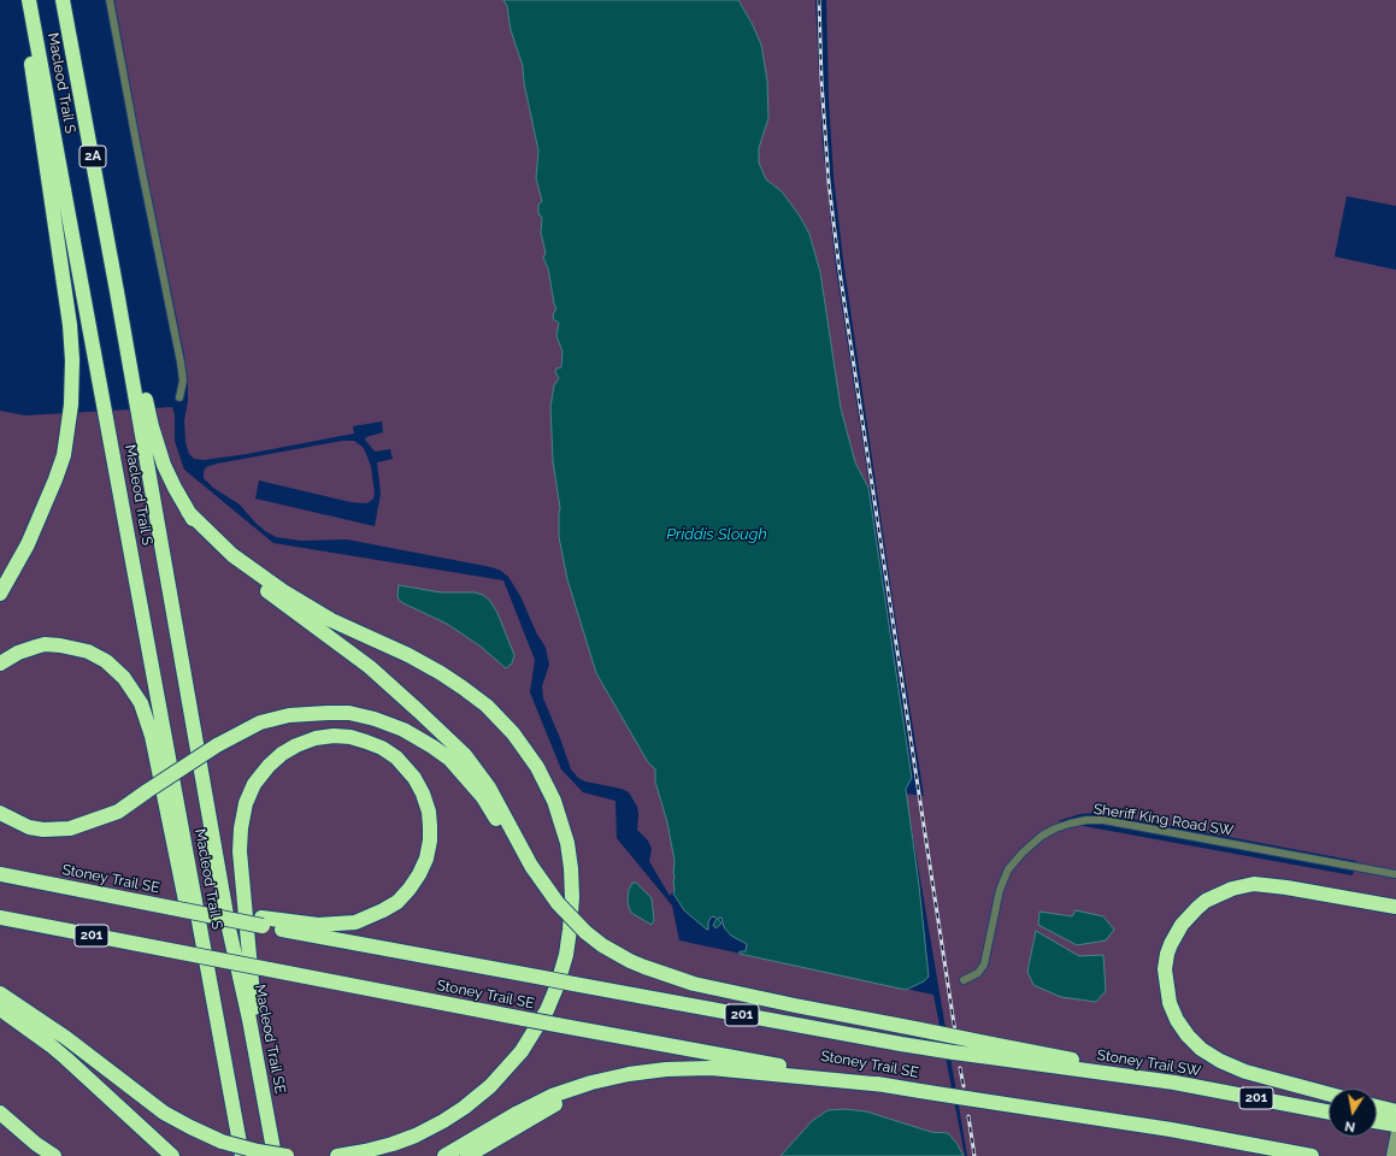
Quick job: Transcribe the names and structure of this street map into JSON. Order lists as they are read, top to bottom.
{
  "streets": {
    "highway": [
      "Macleod Trail S",
      "2A",
      "Stoney Trail SE",
      "201",
      "Macleod Trail SE",
      "Stoney Trail SW"
    ],
    "street": ["Sheriff King Road SW"]
  },
  "crossings": [
    ["Macleod Trail S", "Macleod Trail SE"],
    ["Stoney Trail SE", "Stoney Trail SW"]
  ],
  "water": ["Priddis Slough"],
  "north": "bottom"
}
